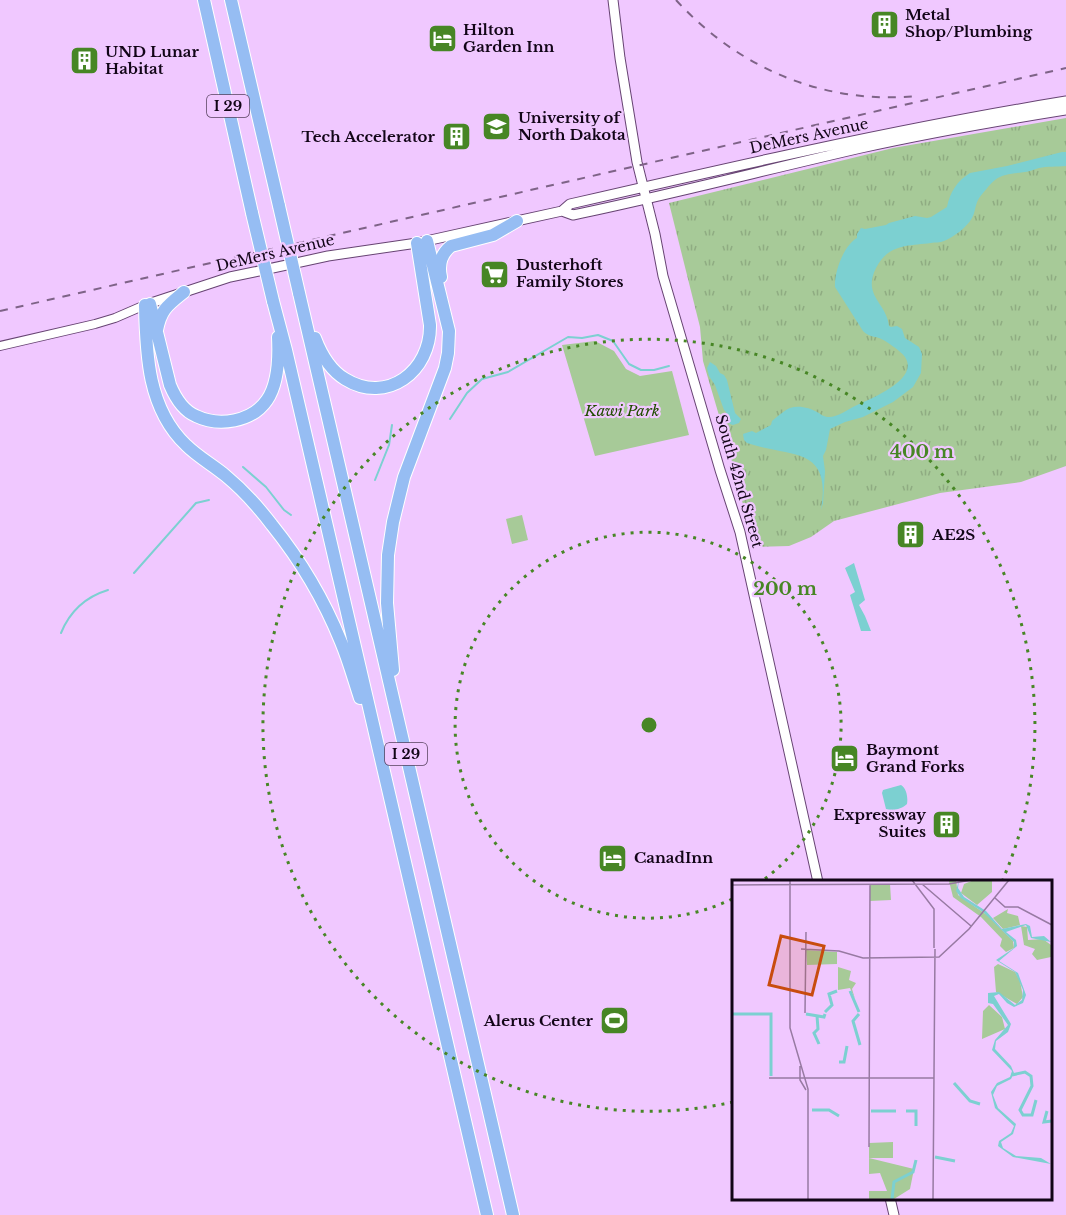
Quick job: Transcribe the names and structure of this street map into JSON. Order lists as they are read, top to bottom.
{
  "streets": {
    "highway": ["I 29"],
    "main road": ["DeMers Avenue", "South 42nd Street"]
  },
  "crossings": [
    ["DeMers Avenue", "South 42nd Street"]
  ],
  "parks": ["Kawi Park"],
  "places": {
    "building": [
      "Metal Shop/Plumbing",
      "UND Lunar Habitat",
      "Tech Accelerator",
      "AE2S",
      "Expressway Suites"
    ],
    "hotel": ["Hilton Garden Inn", "Baymont Grand Forks", "CanadInn"],
    "school or university": ["University of North Dakota"],
    "supermarket": ["Dusterhoft Family Stores"],
    "sports": ["Alerus Center"]
  },
  "rings": ["400 m", "200 m"]
}
